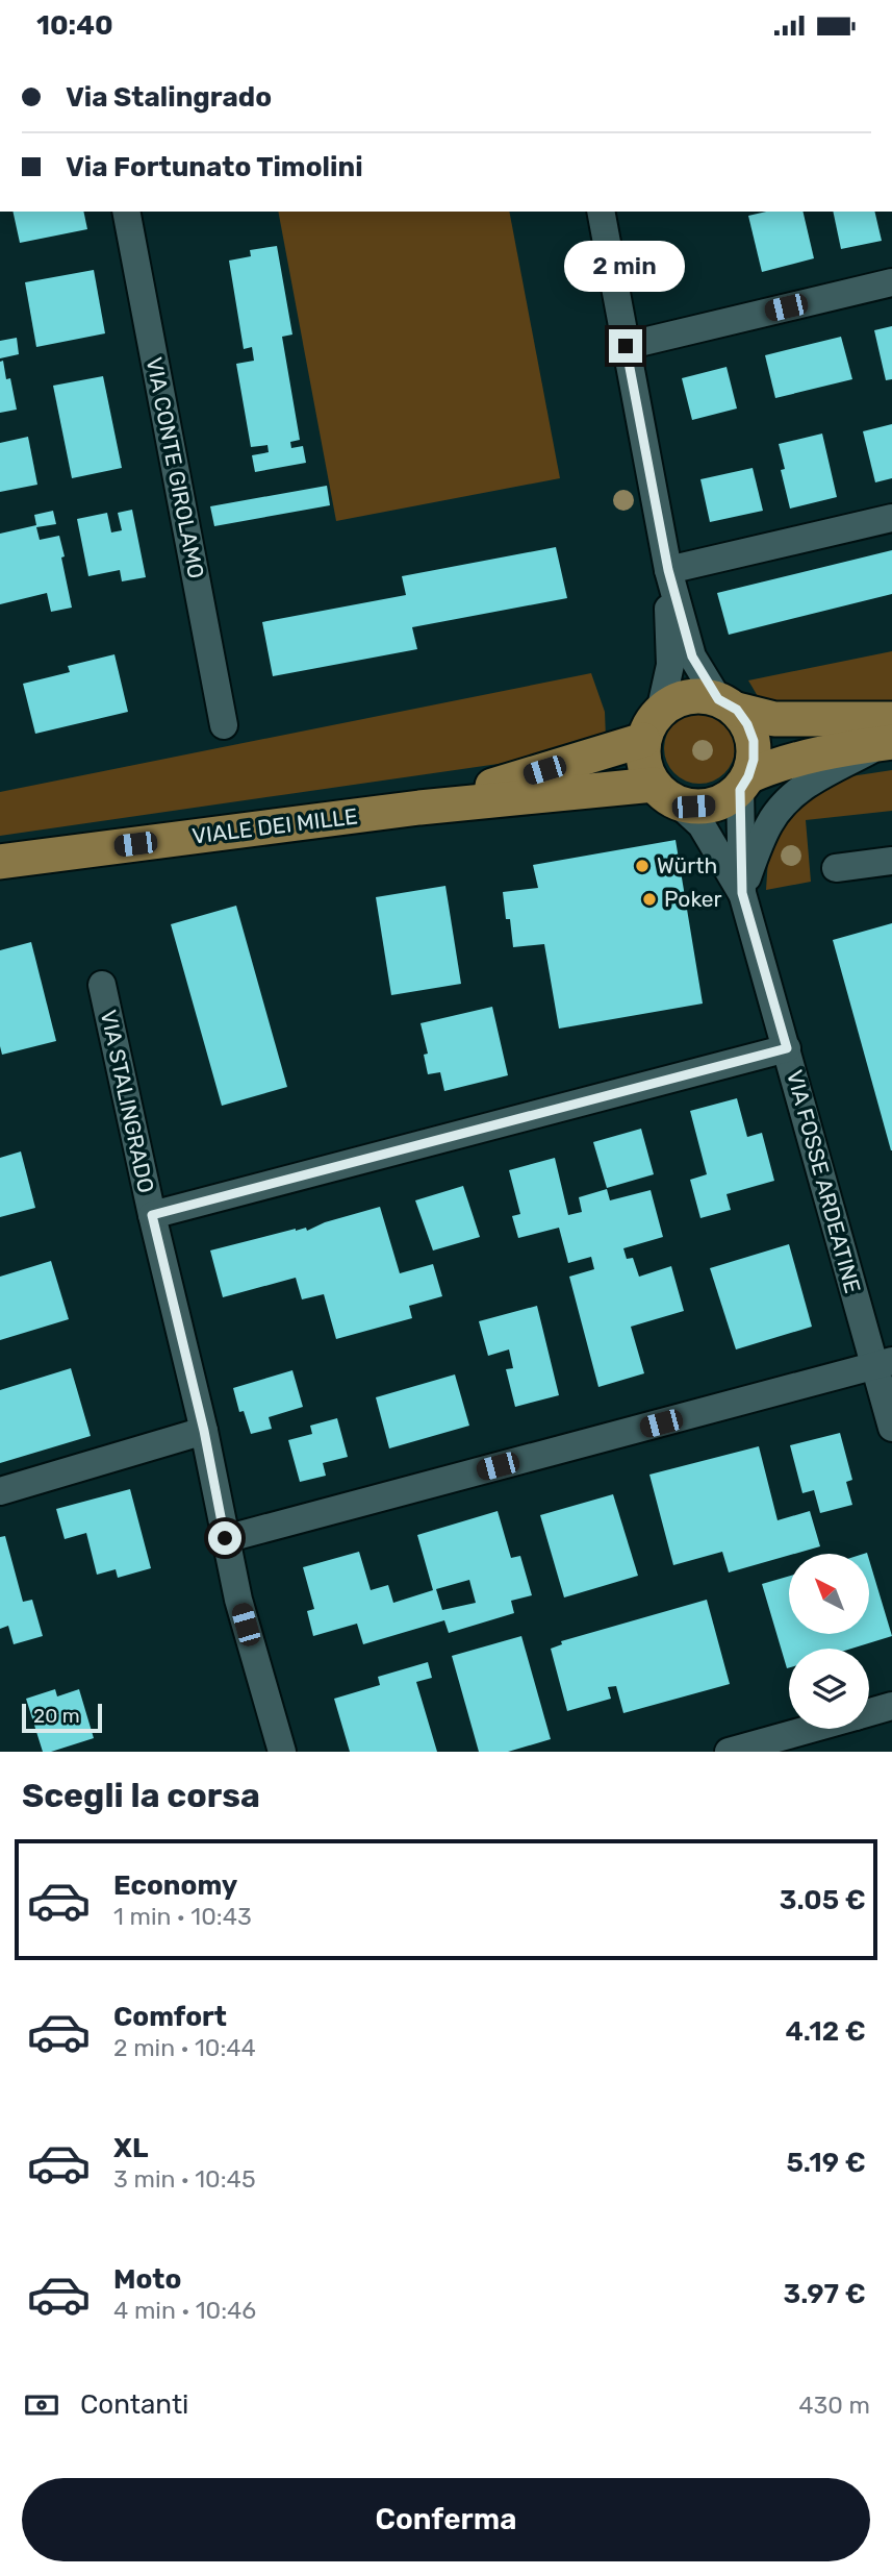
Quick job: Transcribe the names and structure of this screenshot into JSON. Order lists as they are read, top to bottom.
{
  "streets": {
    "main road": ["VIALE DEI MILLE"],
    "street": ["VIA CONTE GIROLAMO", "VIA STALINGRADO", "VIA FOSSE ARDEATINE"]
  },
  "crossings": [
    ["VIALE DEI MILLE", "VIA FOSSE ARDEATINE"]
  ],
  "places": ["Würth", "Poker"],
  "scale_bar": "20 m",
  "north": "top left",
  "page": {
    "status": "10:40",
    "banner": ["Via Stalingrado", "Via Fortunato Timolini"],
    "bubble": "2 min",
    "scale": "20 m",
    "heading": "Scegli la corsa",
    "list": [
      {
        "name": "Economy",
        "note": "1 min · 10:43",
        "value": "3.05 €"
      },
      {
        "name": "Comfort",
        "note": "2 min · 10:44",
        "value": "4.12 €"
      },
      {
        "name": "XL",
        "note": "3 min · 10:45",
        "value": "5.19 €"
      },
      {
        "name": "Moto",
        "note": "4 min · 10:46",
        "value": "3.97 €"
      }
    ],
    "pay": ["Contanti", "430 m"],
    "buttons": "Conferma"
  }
}
